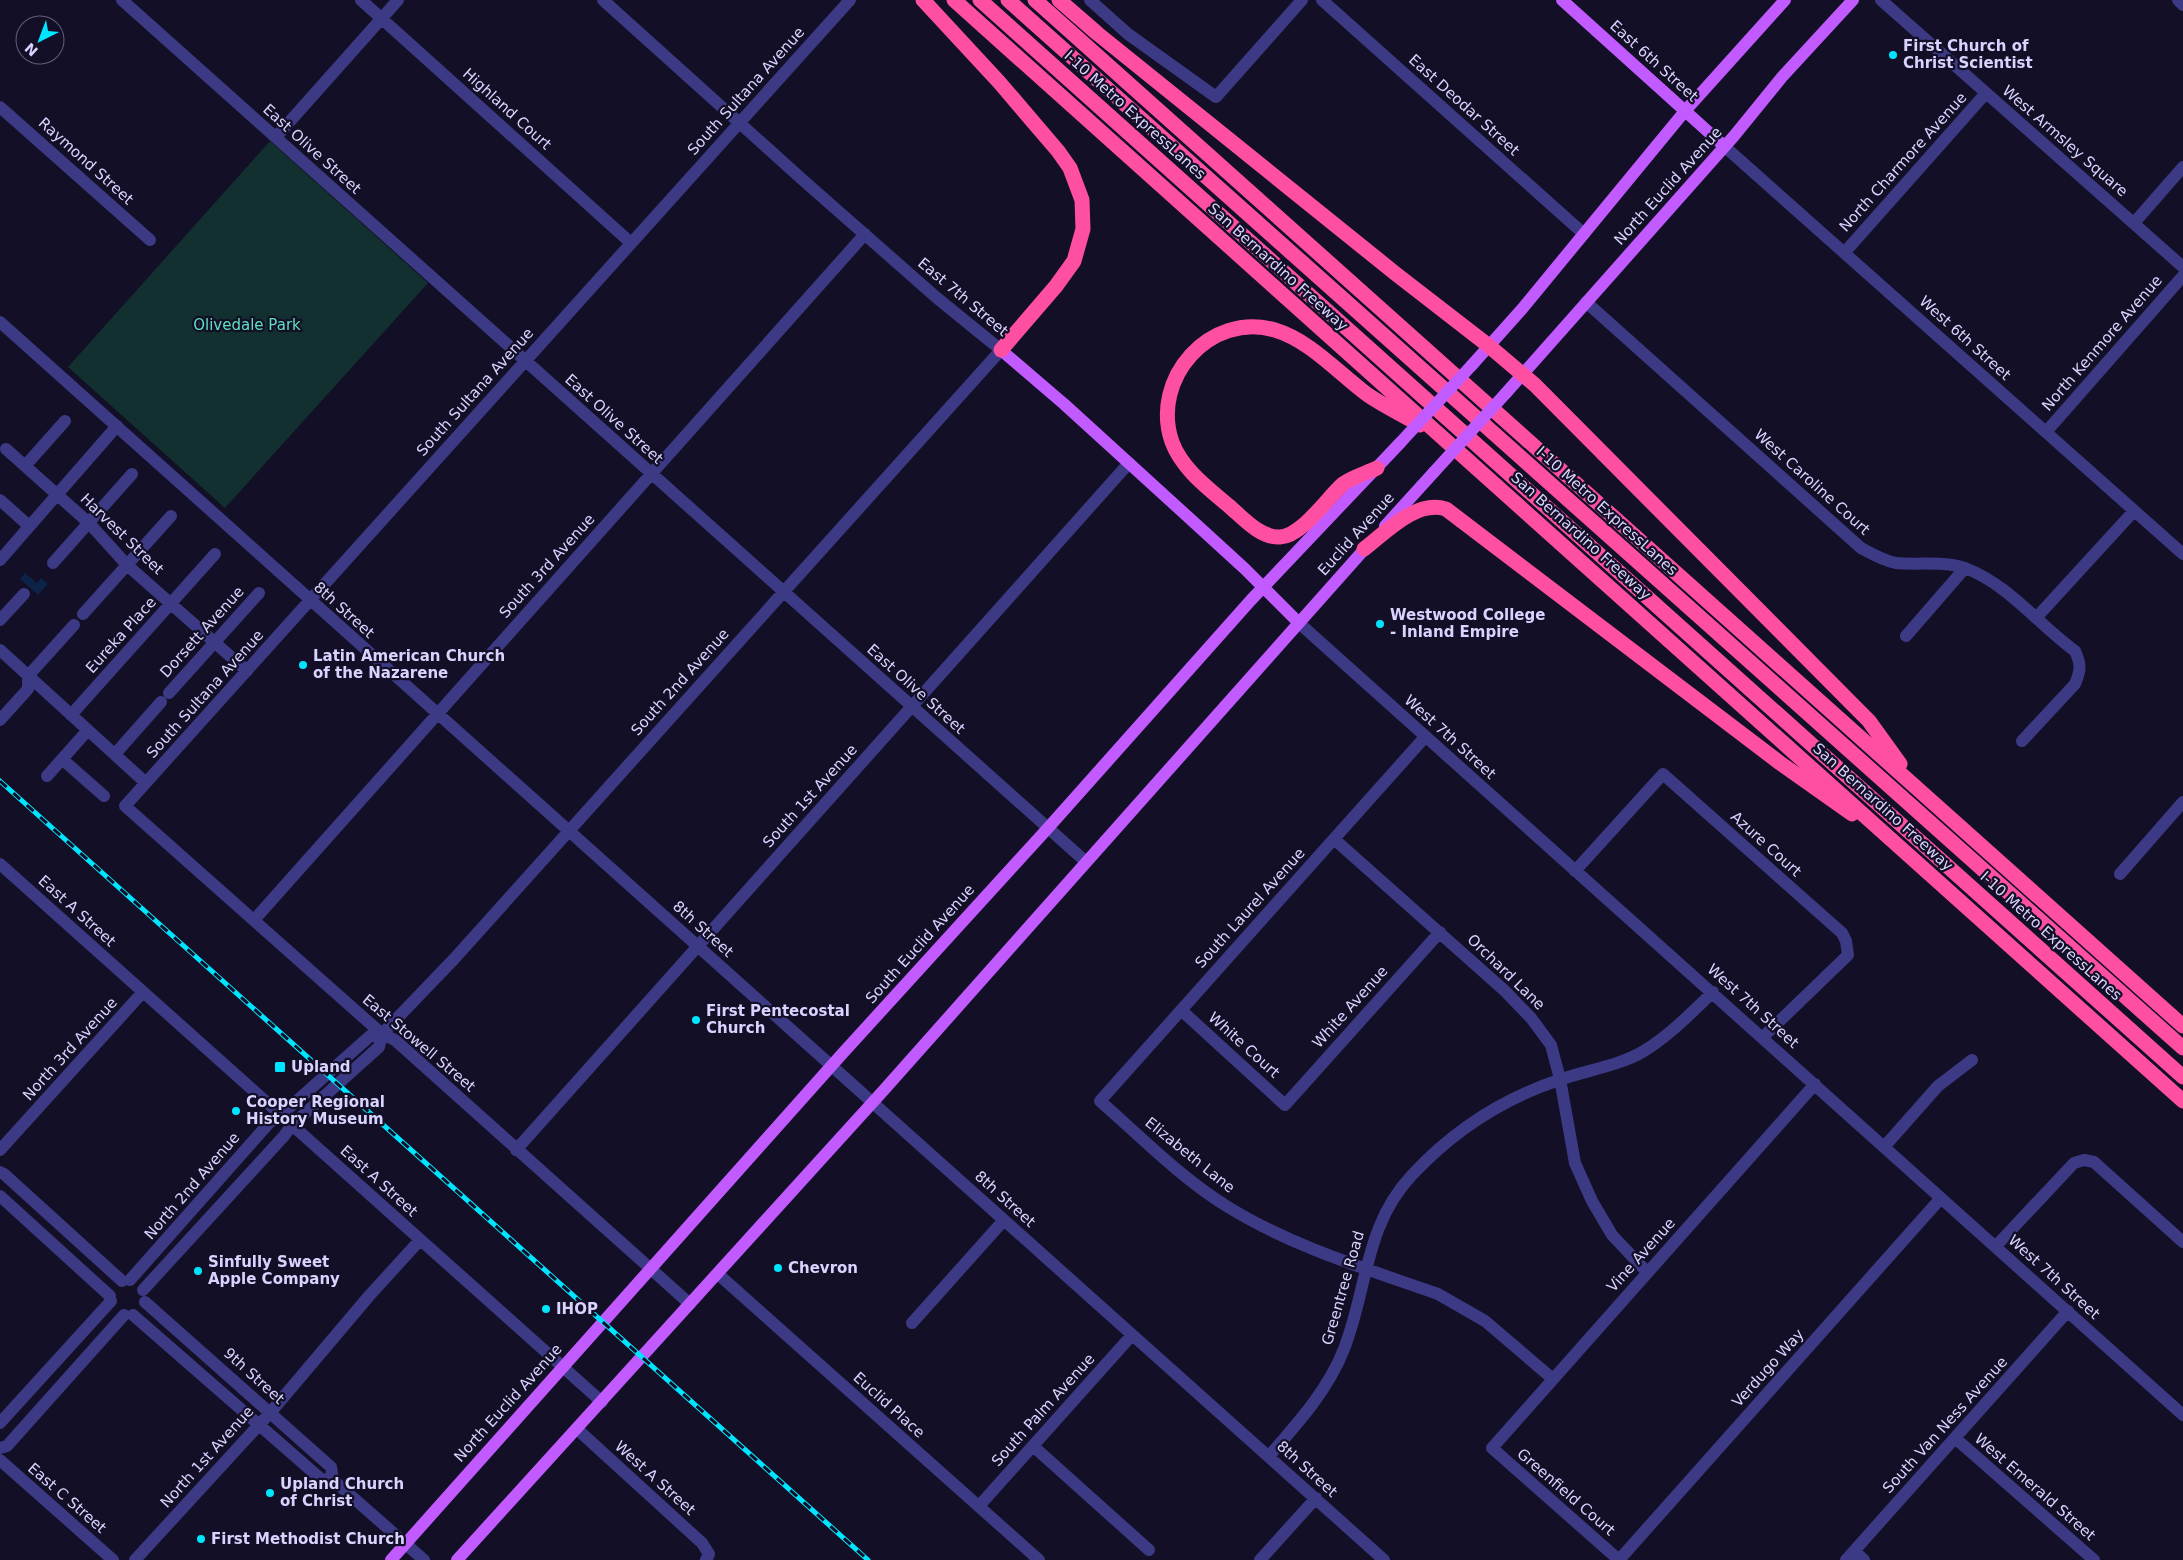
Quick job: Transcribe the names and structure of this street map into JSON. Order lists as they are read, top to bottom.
{
  "streets": {
    "highway": ["I-10 Metro ExpressLanes", "San Bernardino Freeway"],
    "main road": [
      "East 6th Street",
      "North Euclid Avenue",
      "East 7th Street",
      "Euclid Avenue",
      "South Euclid Avenue"
    ],
    "street": [
      "South Sultana Avenue",
      "East Deodar Street",
      "Highland Court",
      "West Armsley Square",
      "East Olive Street",
      "Raymond Street",
      "North Charmore Avenue",
      "West 6th Street",
      "North Kenmore Avenue",
      "West Caroline Court",
      "Harvest Street",
      "South 3rd Avenue",
      "8th Street",
      "Dorsett Avenue",
      "Eureka Place",
      "South 2nd Avenue",
      "West 7th Street",
      "South 1st Avenue",
      "Azure Court",
      "South Laurel Avenue",
      "East A Street",
      "Orchard Lane",
      "White Avenue",
      "East Stowell Street",
      "White Court",
      "North 3rd Avenue",
      "Elizabeth Lane",
      "North 2nd Avenue",
      "Vine Avenue",
      "Greentree Road",
      "Verdugo Way",
      "9th Street",
      "Euclid Place",
      "South Palm Avenue",
      "South Van Ness Avenue",
      "North 1st Avenue",
      "West A Street",
      "West Emerald Street",
      "Greenfield Court",
      "East C Street"
    ]
  },
  "crossings": [
    ["East 6th Street", "North Euclid Avenue"],
    ["East 6th Street", "West 6th Street"],
    ["South Sultana Avenue", "Highland Court"],
    ["South Sultana Avenue", "East Olive Street"],
    ["South Sultana Avenue", "East 7th Street"],
    ["South Sultana Avenue", "Harvest Street"],
    ["South Sultana Avenue", "8th Street"],
    ["South Sultana Avenue", "East Stowell Street"],
    ["East Deodar Street", "North Euclid Avenue"],
    ["West Armsley Square", "North Charmore Avenue"],
    ["East Olive Street", "Euclid Avenue"],
    ["East Olive Street", "South 3rd Avenue"],
    ["East Olive Street", "South 2nd Avenue"],
    ["East Olive Street", "South 1st Avenue"],
    ["East Olive Street", "South Euclid Avenue"],
    ["North Charmore Avenue", "West 6th Street"],
    ["North Euclid Avenue", "West 6th Street"],
    ["North Euclid Avenue", "West Caroline Court"],
    ["North Euclid Avenue", "Euclid Avenue"],
    ["North Euclid Avenue", "East A Street"],
    ["North Euclid Avenue", "South Euclid Avenue"],
    ["North Euclid Avenue", "East Stowell Street"],
    ["North Euclid Avenue", "9th Street"],
    ["East 7th Street", "Euclid Avenue"],
    ["East 7th Street", "South 3rd Avenue"],
    ["East 7th Street", "South 2nd Avenue"],
    ["East 7th Street", "West 7th Street"],
    ["East 7th Street", "South 1st Avenue"],
    ["West 6th Street", "North Kenmore Avenue"],
    ["Harvest Street", "Dorsett Avenue"],
    ["Harvest Street", "Eureka Place"],
    ["Euclid Avenue", "West 7th Street"],
    ["Euclid Avenue", "South Euclid Avenue"],
    ["South 3rd Avenue", "8th Street"],
    ["South 3rd Avenue", "East Stowell Street"],
    ["8th Street", "South 2nd Avenue"],
    ["8th Street", "South 1st Avenue"],
    ["8th Street", "South Euclid Avenue"],
    ["8th Street", "Greentree Road"],
    ["8th Street", "South Palm Avenue"],
    ["South 2nd Avenue", "East A Street"],
    ["South 2nd Avenue", "East Stowell Street"],
    ["South 2nd Avenue", "North 2nd Avenue"],
    ["West 7th Street", "Azure Court"],
    ["West 7th Street", "South Laurel Avenue"],
    ["West 7th Street", "Vine Avenue"],
    ["West 7th Street", "Greentree Road"],
    ["West 7th Street", "Verdugo Way"],
    ["West 7th Street", "South Van Ness Avenue"],
    ["South 1st Avenue", "East Stowell Street"],
    ["South Laurel Avenue", "Orchard Lane"],
    ["South Laurel Avenue", "White Court"],
    ["South Laurel Avenue", "Elizabeth Lane"],
    ["East A Street", "North 3rd Avenue"],
    ["East A Street", "North 2nd Avenue"],
    ["East A Street", "North 1st Avenue"],
    ["South Euclid Avenue", "East Stowell Street"],
    ["Orchard Lane", "White Avenue"],
    ["Orchard Lane", "Vine Avenue"],
    ["Orchard Lane", "Greentree Road"],
    ["White Avenue", "White Court"],
    ["Elizabeth Lane", "Vine Avenue"],
    ["Elizabeth Lane", "Greentree Road"],
    ["North 2nd Avenue", "9th Street"],
    ["Vine Avenue", "Greenfield Court"],
    ["Verdugo Way", "Greenfield Court"],
    ["9th Street", "North 1st Avenue"],
    ["Euclid Place", "South Palm Avenue"],
    ["South Van Ness Avenue", "West Emerald Street"]
  ],
  "parks": ["Olivedale Park"],
  "places": {
    "other": [
      "First Church of Christ Scientist",
      "Westwood College - Inland Empire",
      "Latin American Church of the Nazarene",
      "First Pentecostal Church",
      "Cooper Regional History Museum",
      "Chevron",
      "Sinfully Sweet Apple Company",
      "IHOP",
      "Upland Church of Christ",
      "First Methodist Church"
    ],
    "transit": ["Upland"]
  },
  "north": "bottom left"
}
